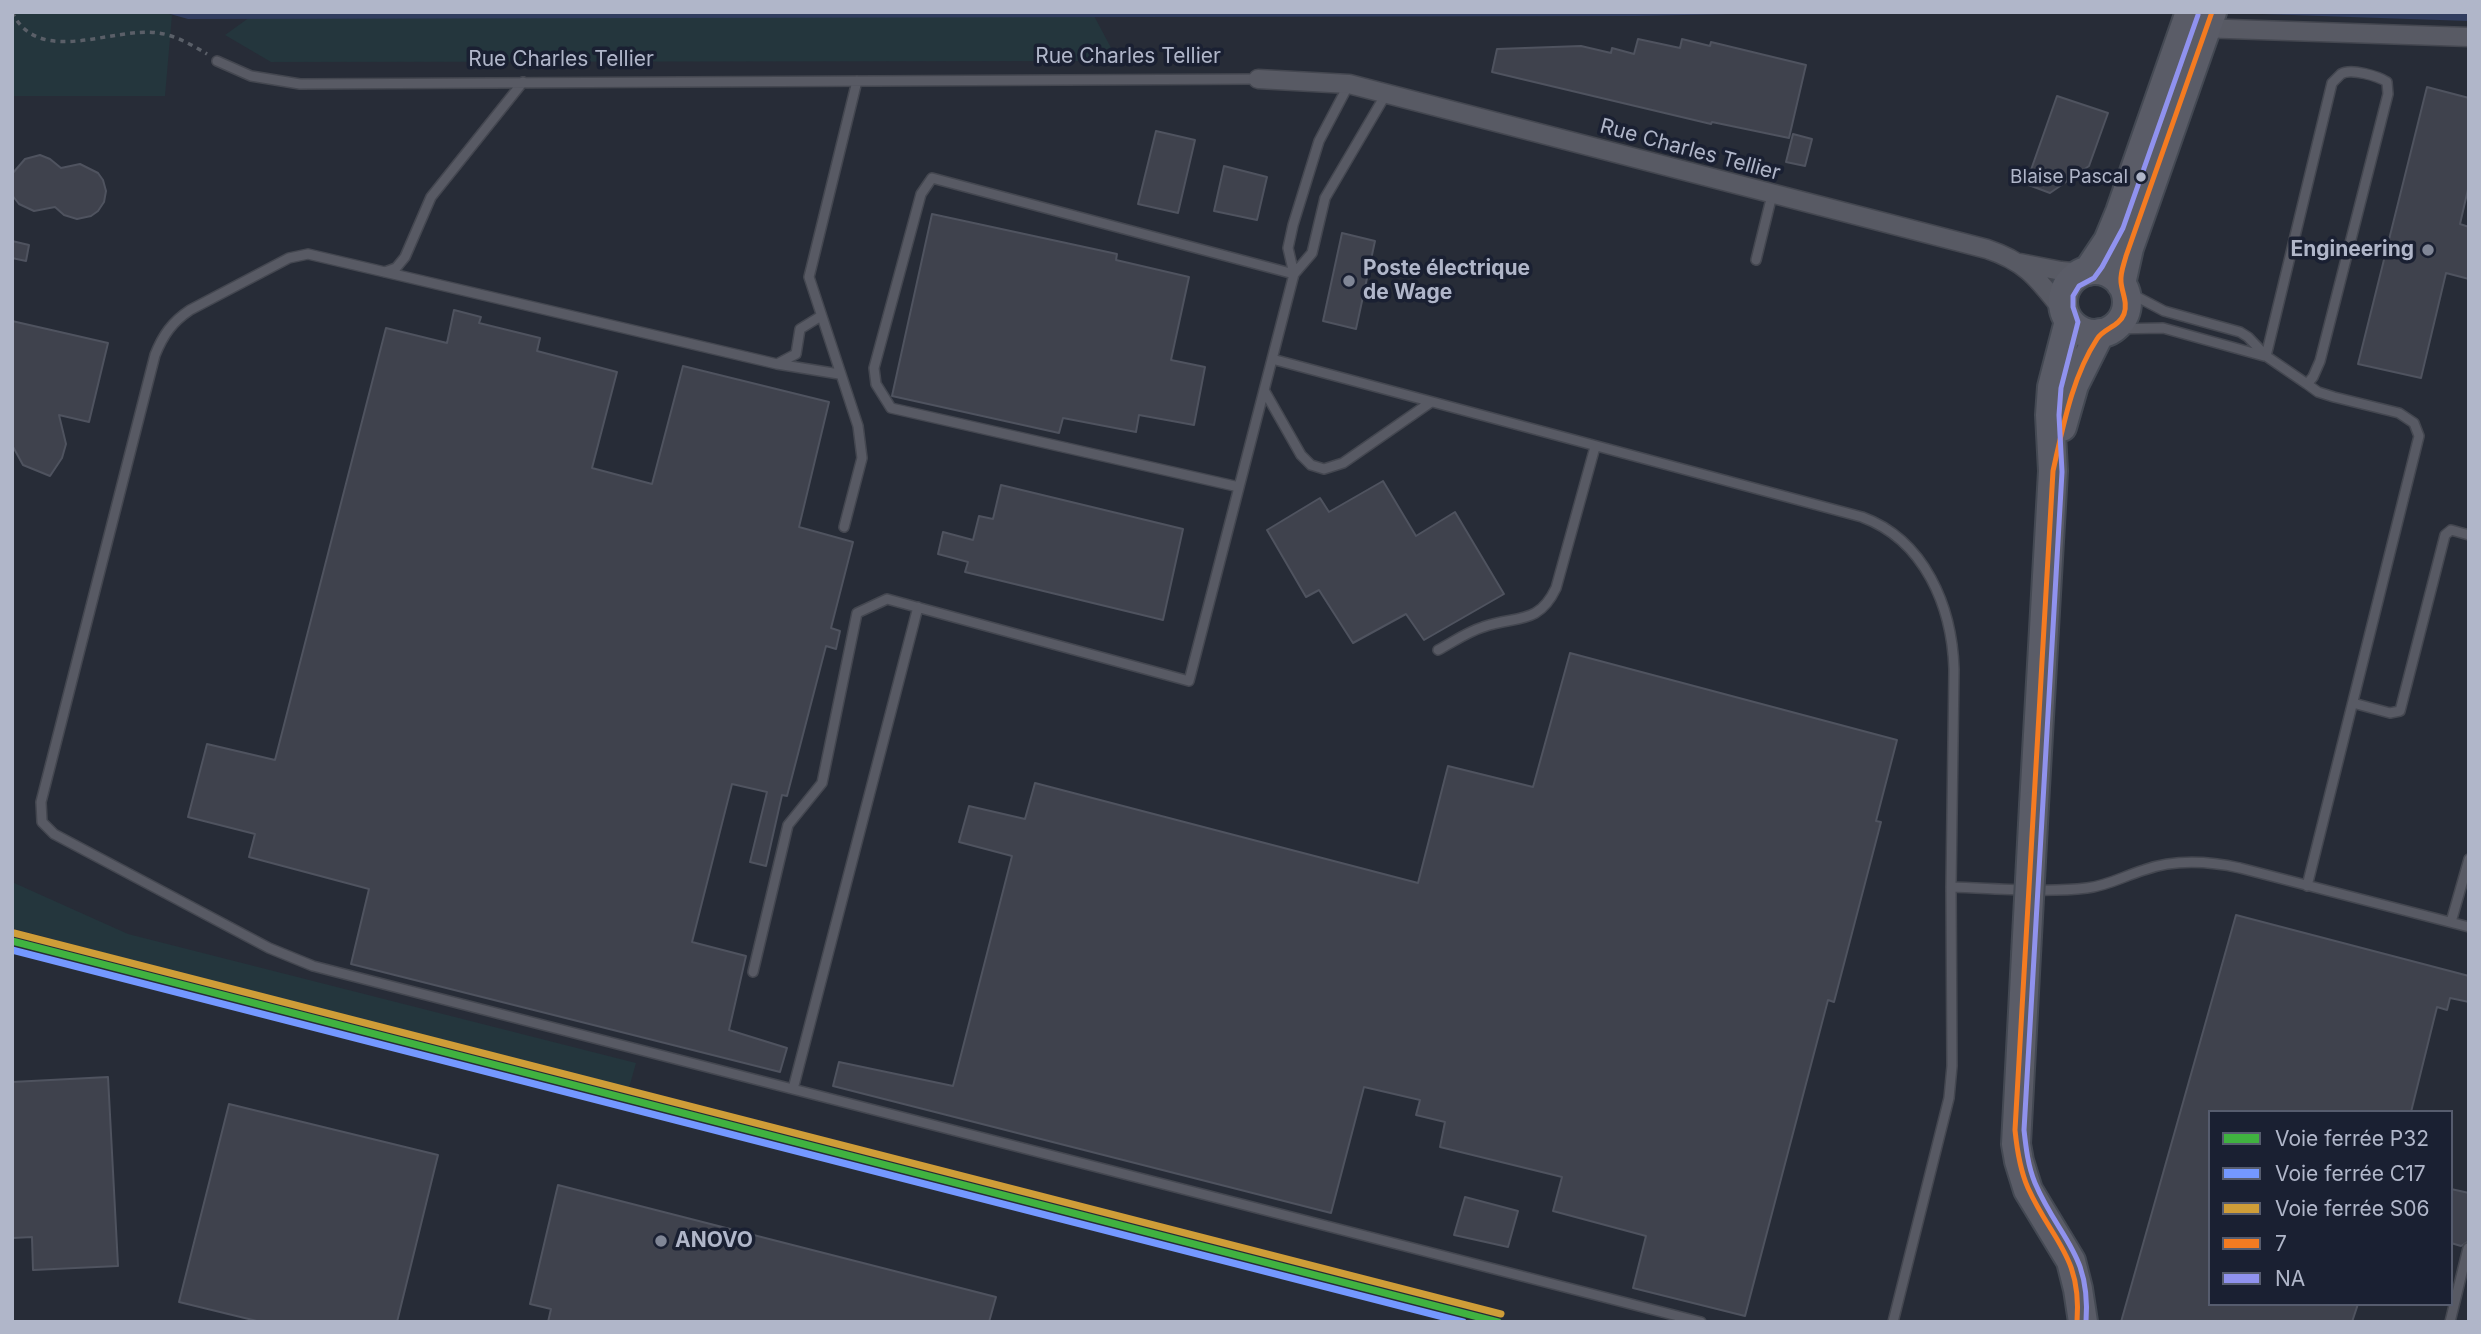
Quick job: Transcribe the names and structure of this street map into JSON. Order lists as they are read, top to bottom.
{
  "streets": {
    "street": ["Rue Charles Tellier"]
  },
  "places": [
    "Blaise Pascal",
    "Engineering",
    "Poste électrique de Wage",
    "ANOVO"
  ],
  "lines": [
    "transit line 7",
    "transit line NA",
    "rail line S06",
    "rail line P32",
    "rail line C17"
  ],
  "legend": [
    "Voie ferrée P32",
    "Voie ferrée C17",
    "Voie ferrée S06",
    "7",
    "NA"
  ]
}
